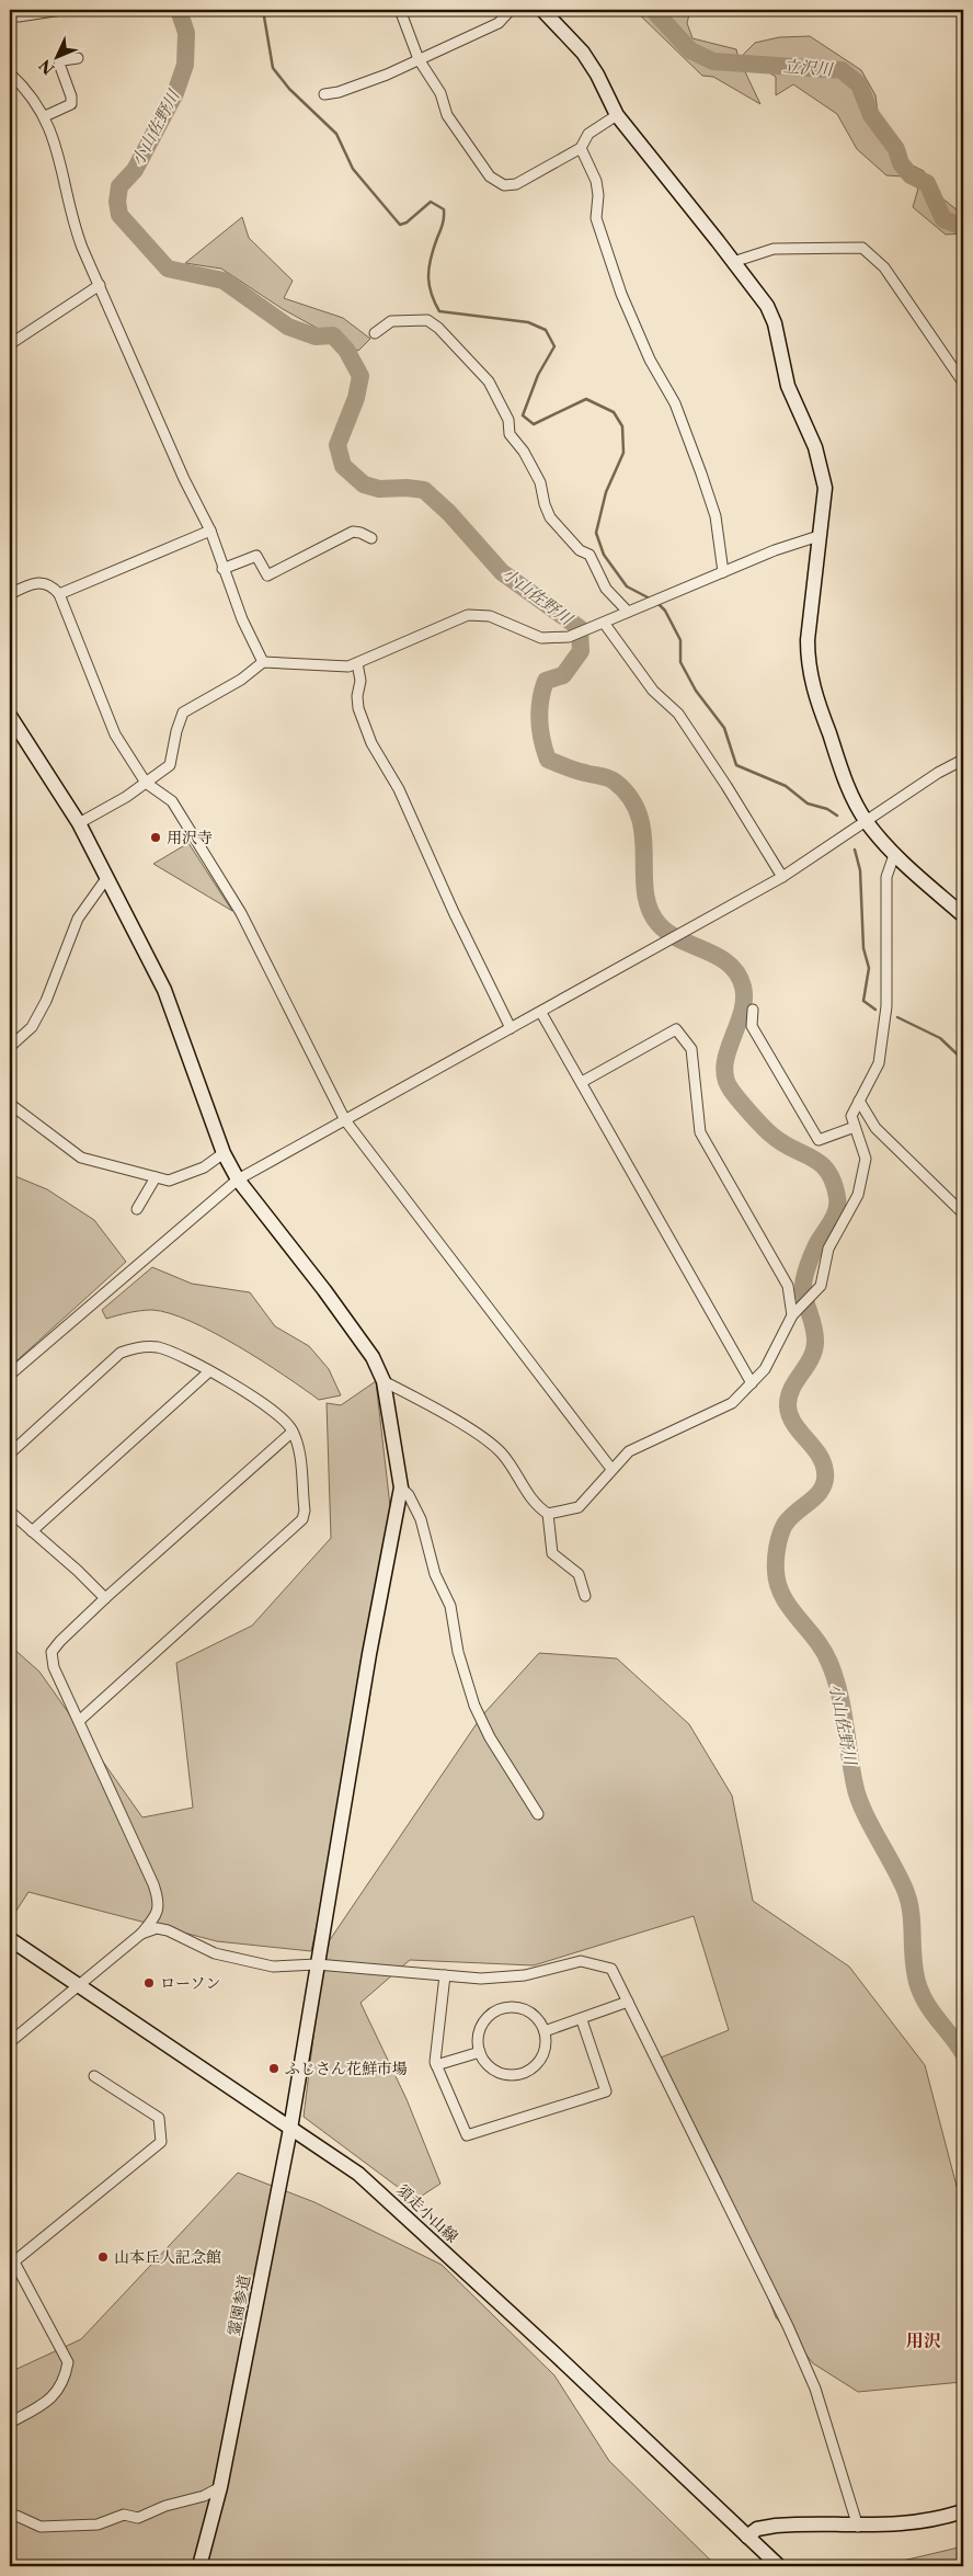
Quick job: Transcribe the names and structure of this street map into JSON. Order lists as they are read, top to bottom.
{
  "streets": {
    "street": ["須走小山線", "霊園参道"]
  },
  "crossings": [
    ["須走小山線", "霊園参道"]
  ],
  "districts": ["用沢"],
  "water": ["立沢川", "小山佐野川"],
  "places": [
    "用沢寺",
    "ローソン",
    "ふじさん花鮮市場",
    "山本丘人記念館"
  ],
  "north": "bottom left"
}
